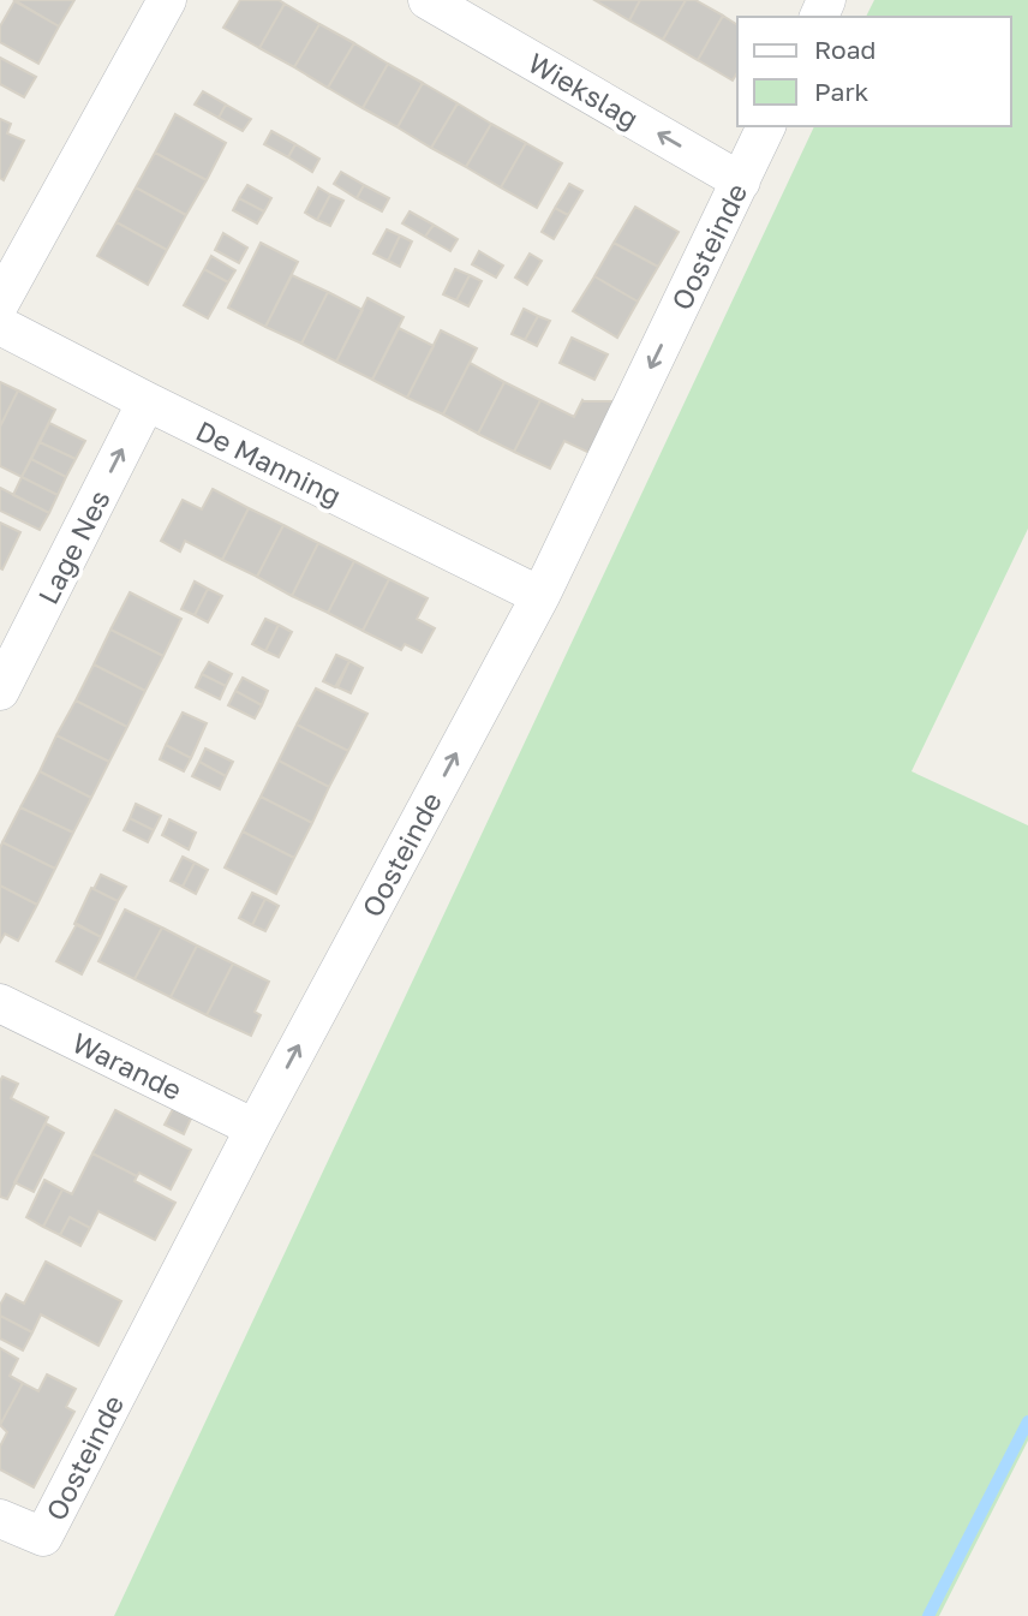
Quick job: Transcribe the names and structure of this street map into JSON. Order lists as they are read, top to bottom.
{
  "streets": {
    "street": [
      "Wiekslag",
      "Oosteinde",
      "De Manning",
      "Lage Nes",
      "Warande"
    ]
  },
  "crossings": [
    ["Wiekslag", "Oosteinde"],
    ["Oosteinde", "De Manning"],
    ["Oosteinde", "Warande"],
    ["De Manning", "Lage Nes"]
  ],
  "one_way": ["Wiekslag", "Lage Nes"],
  "legend": ["Road", "Park"]
}
